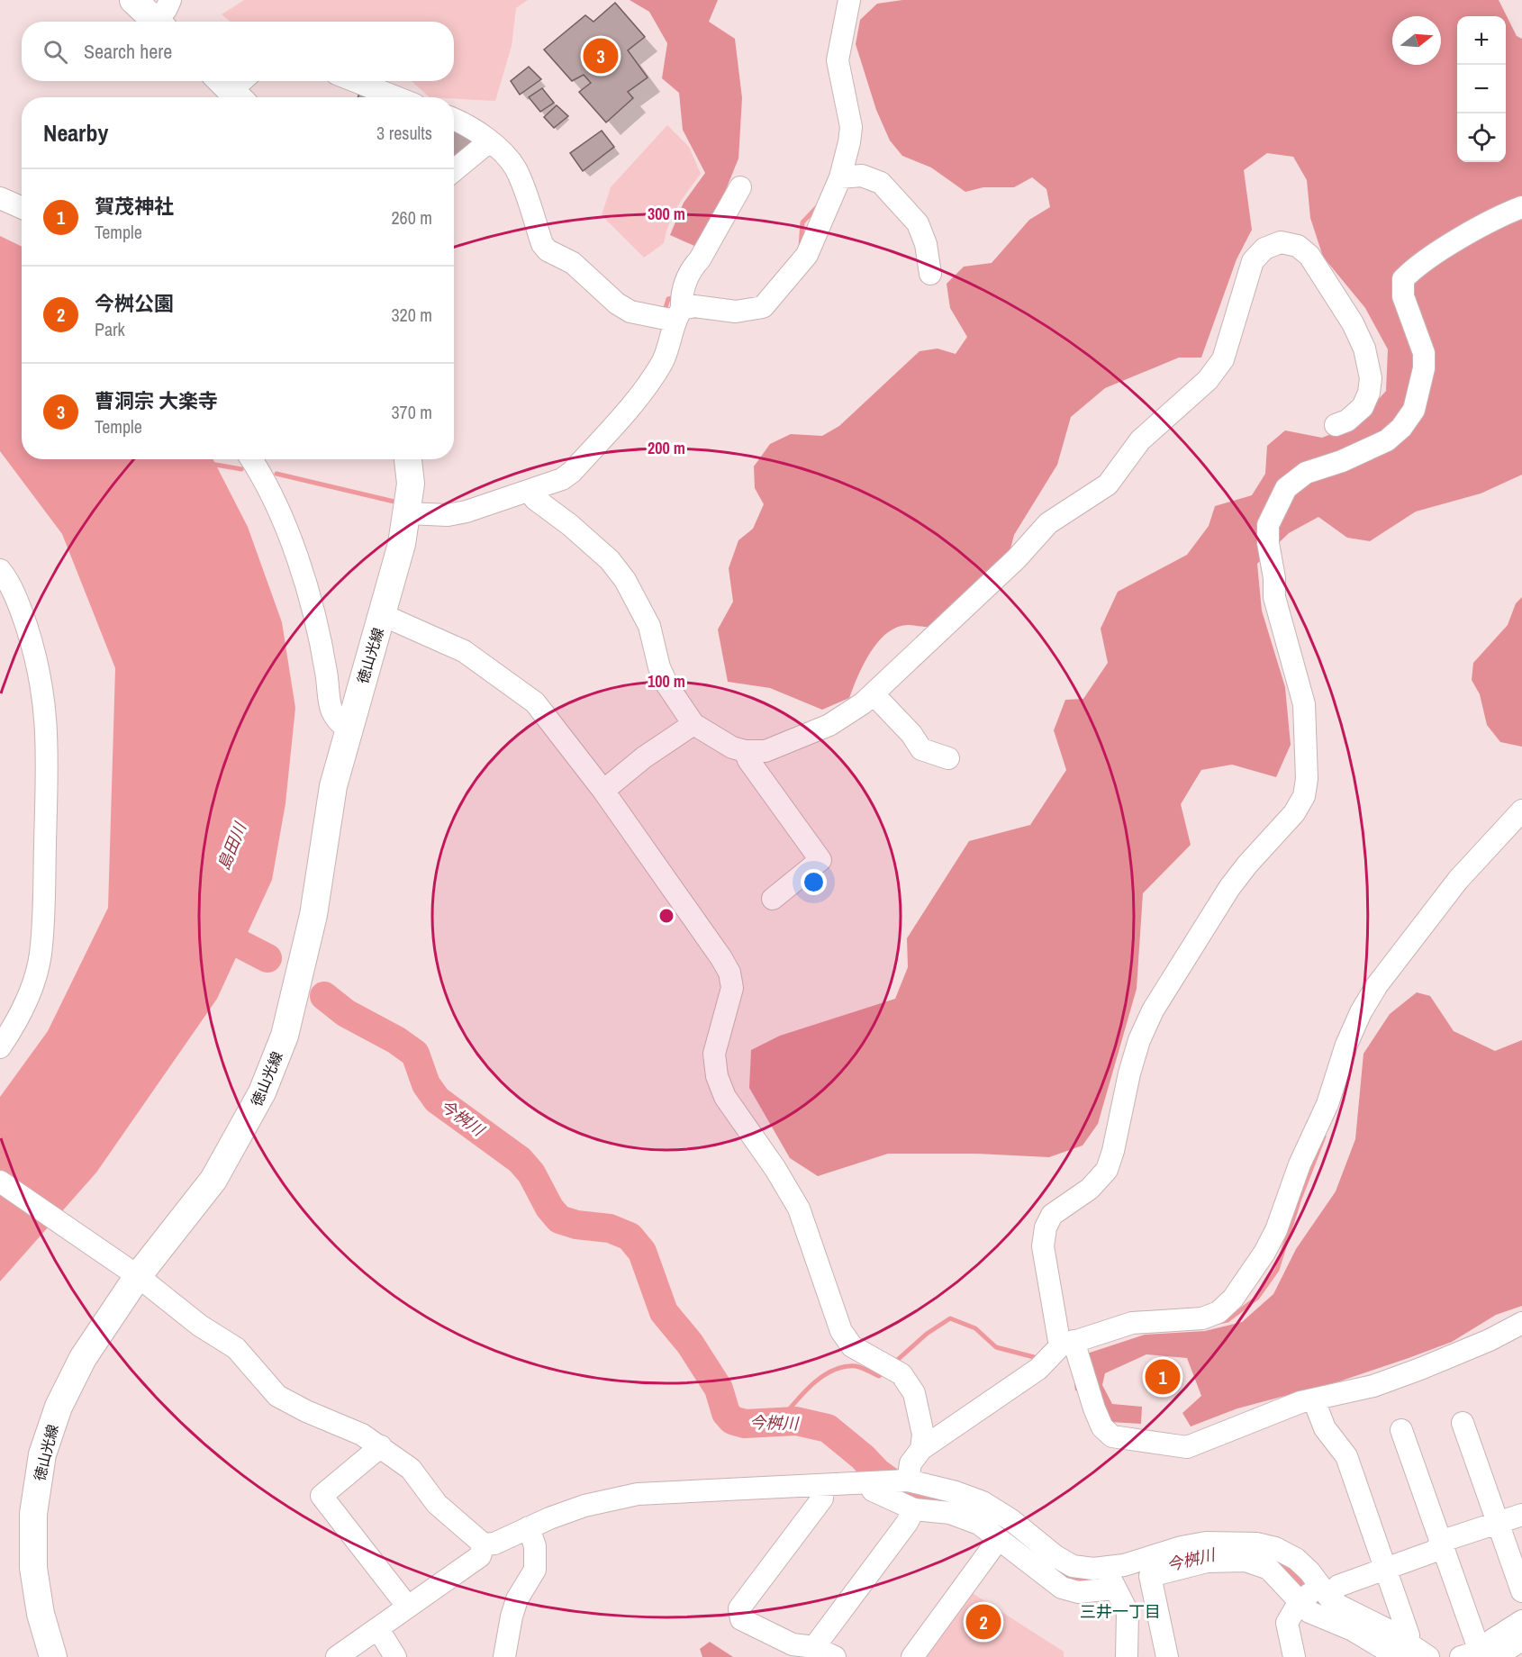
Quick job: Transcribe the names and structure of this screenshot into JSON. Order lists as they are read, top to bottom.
{
  "streets": {
    "main road": ["徳山光線"]
  },
  "districts": ["三井一丁目"],
  "water": ["島田川", "今桝川"],
  "north": "right",
  "page": {
    "map_buttons": ["+", "−"],
    "search": "Search here",
    "pins": ["3", "1", "2"],
    "heading": ["Nearby", "3 results"],
    "list": [
      {
        "mark": "1",
        "name": "賀茂神社",
        "note": "Temple",
        "value": "260 m"
      },
      {
        "mark": "2",
        "name": "今桝公園",
        "note": "Park",
        "value": "320 m"
      },
      {
        "mark": "3",
        "name": "曹洞宗 大楽寺",
        "note": "Temple",
        "value": "370 m"
      }
    ]
  },
  "rings": ["300 m", "200 m", "100 m"]
}
